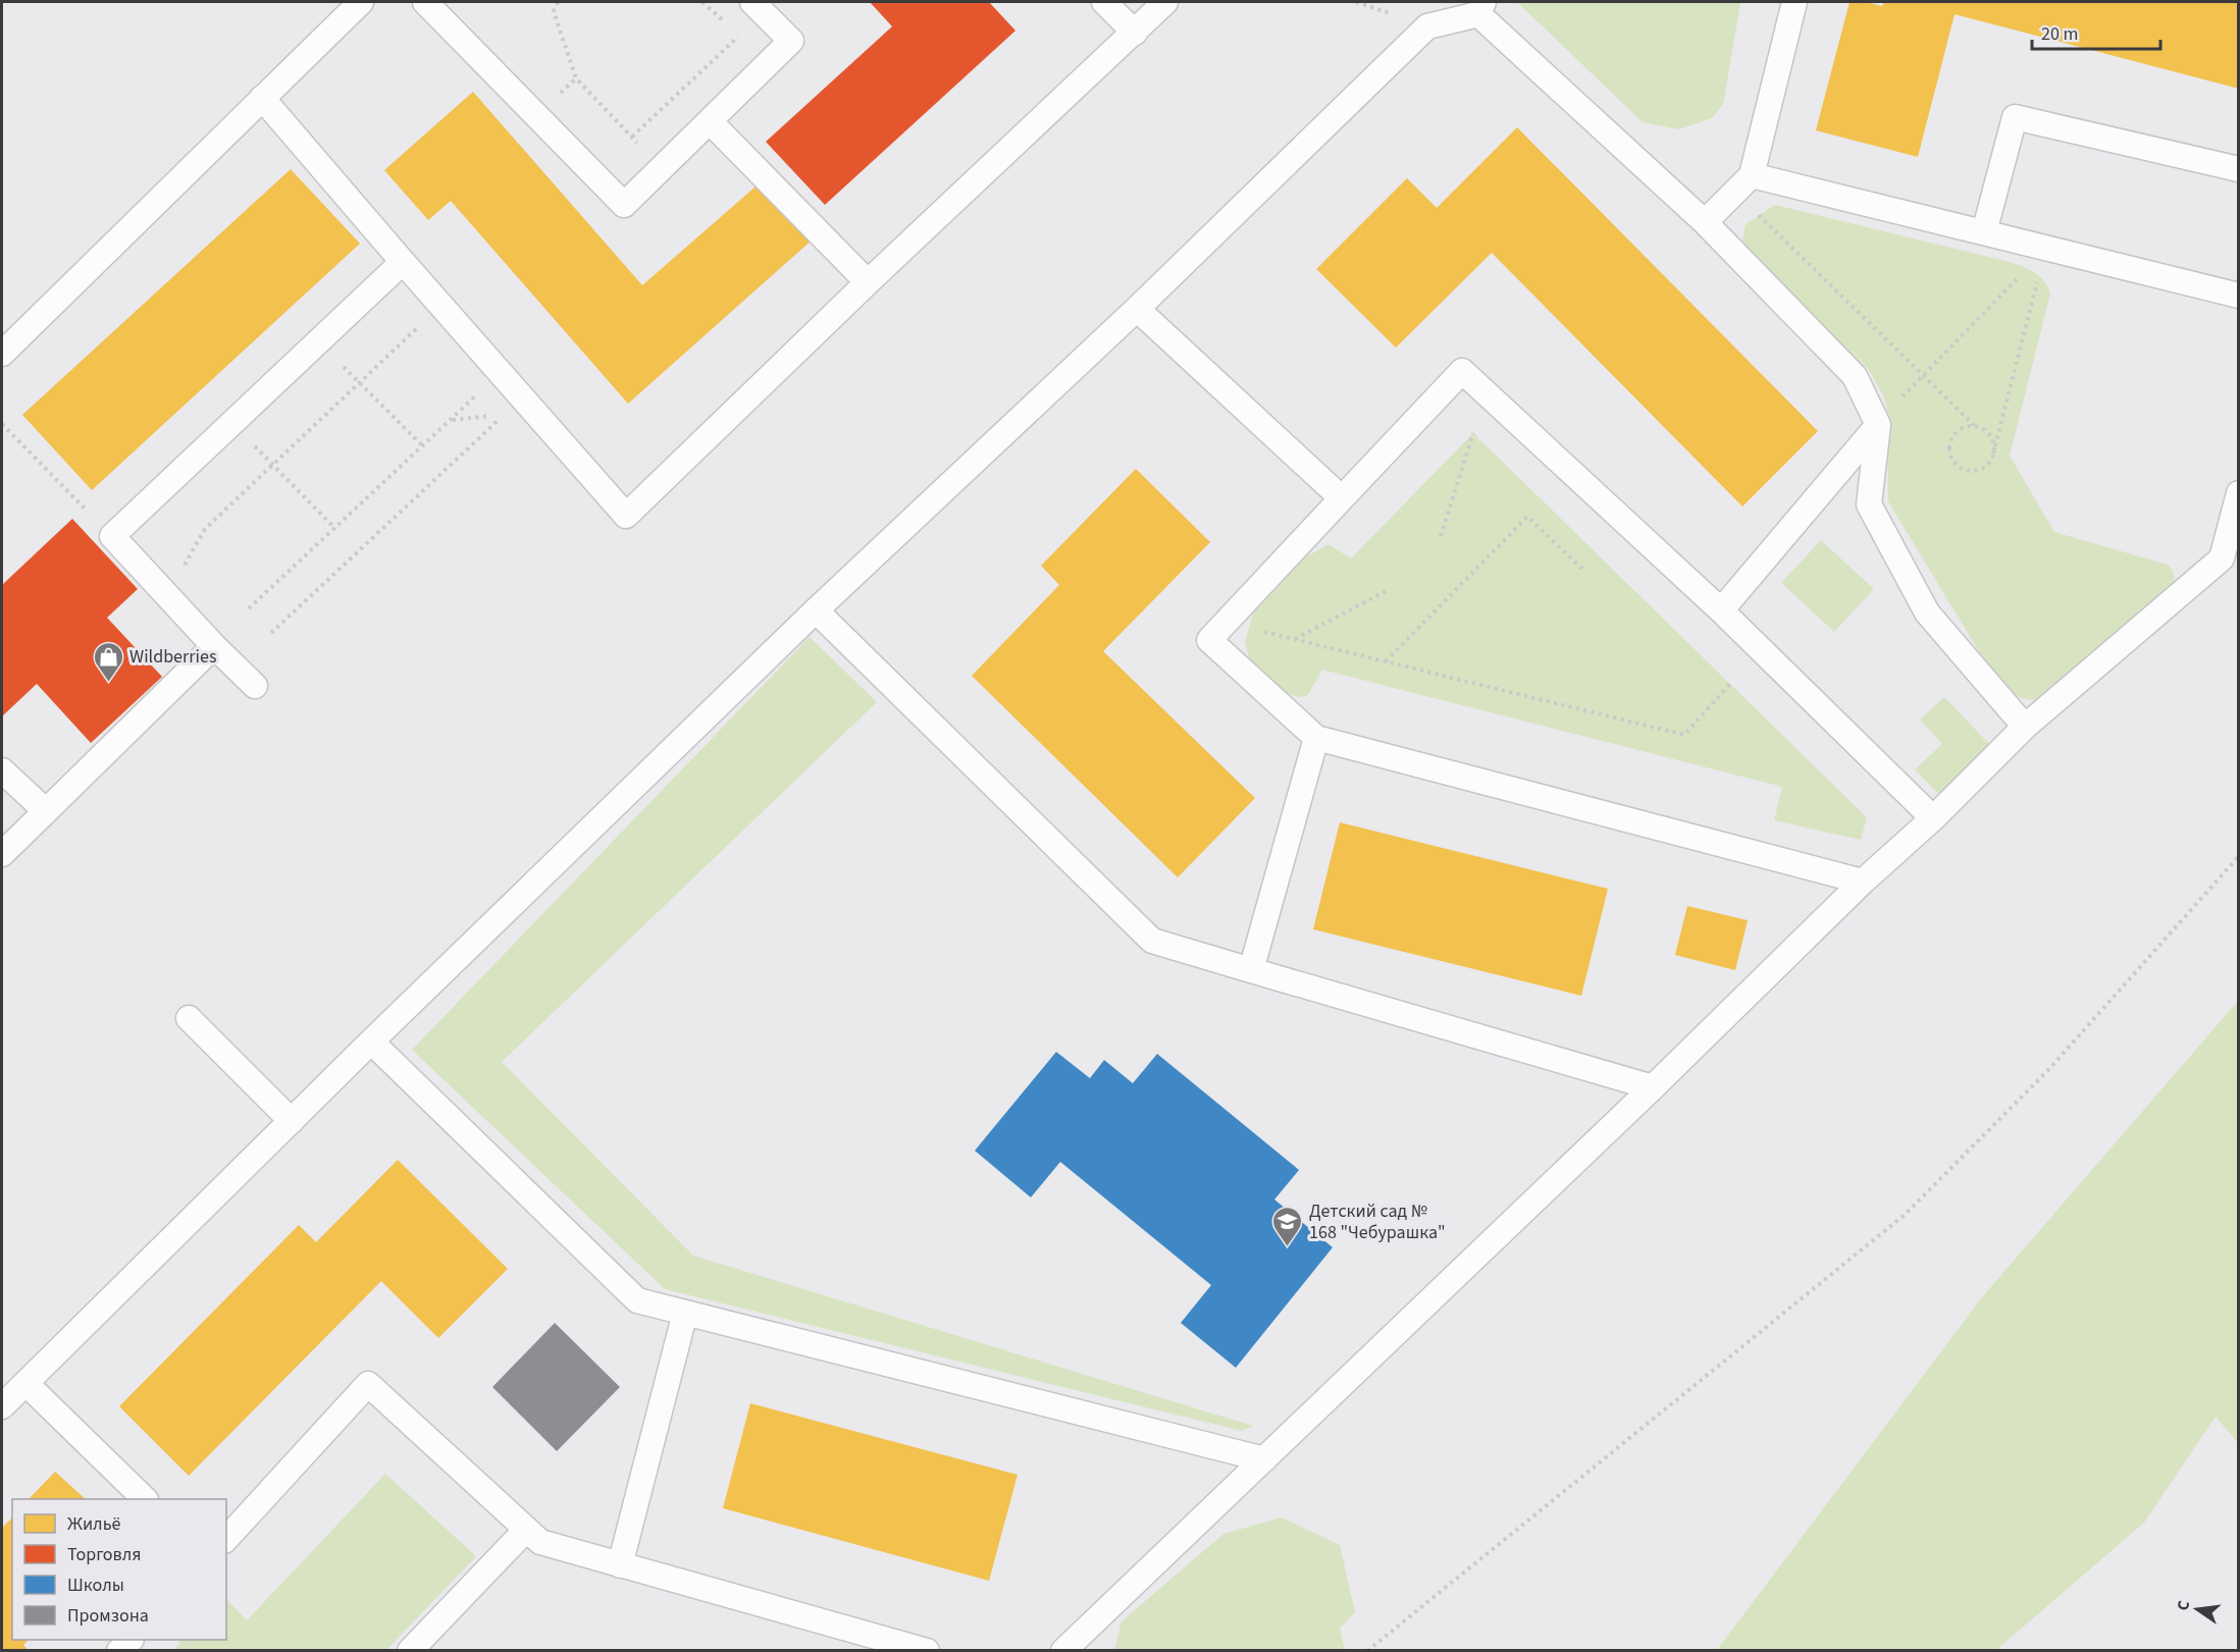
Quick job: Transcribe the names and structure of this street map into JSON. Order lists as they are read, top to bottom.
{
  "places": {
    "shop": ["Wildberries"],
    "school or university": ["Детский сад № 168 \"Чебурашка\""]
  },
  "legend": [
    "Жильё",
    "Торговля",
    "Школы",
    "Промзона"
  ],
  "scale_bar": "20 m",
  "north": "left"
}
